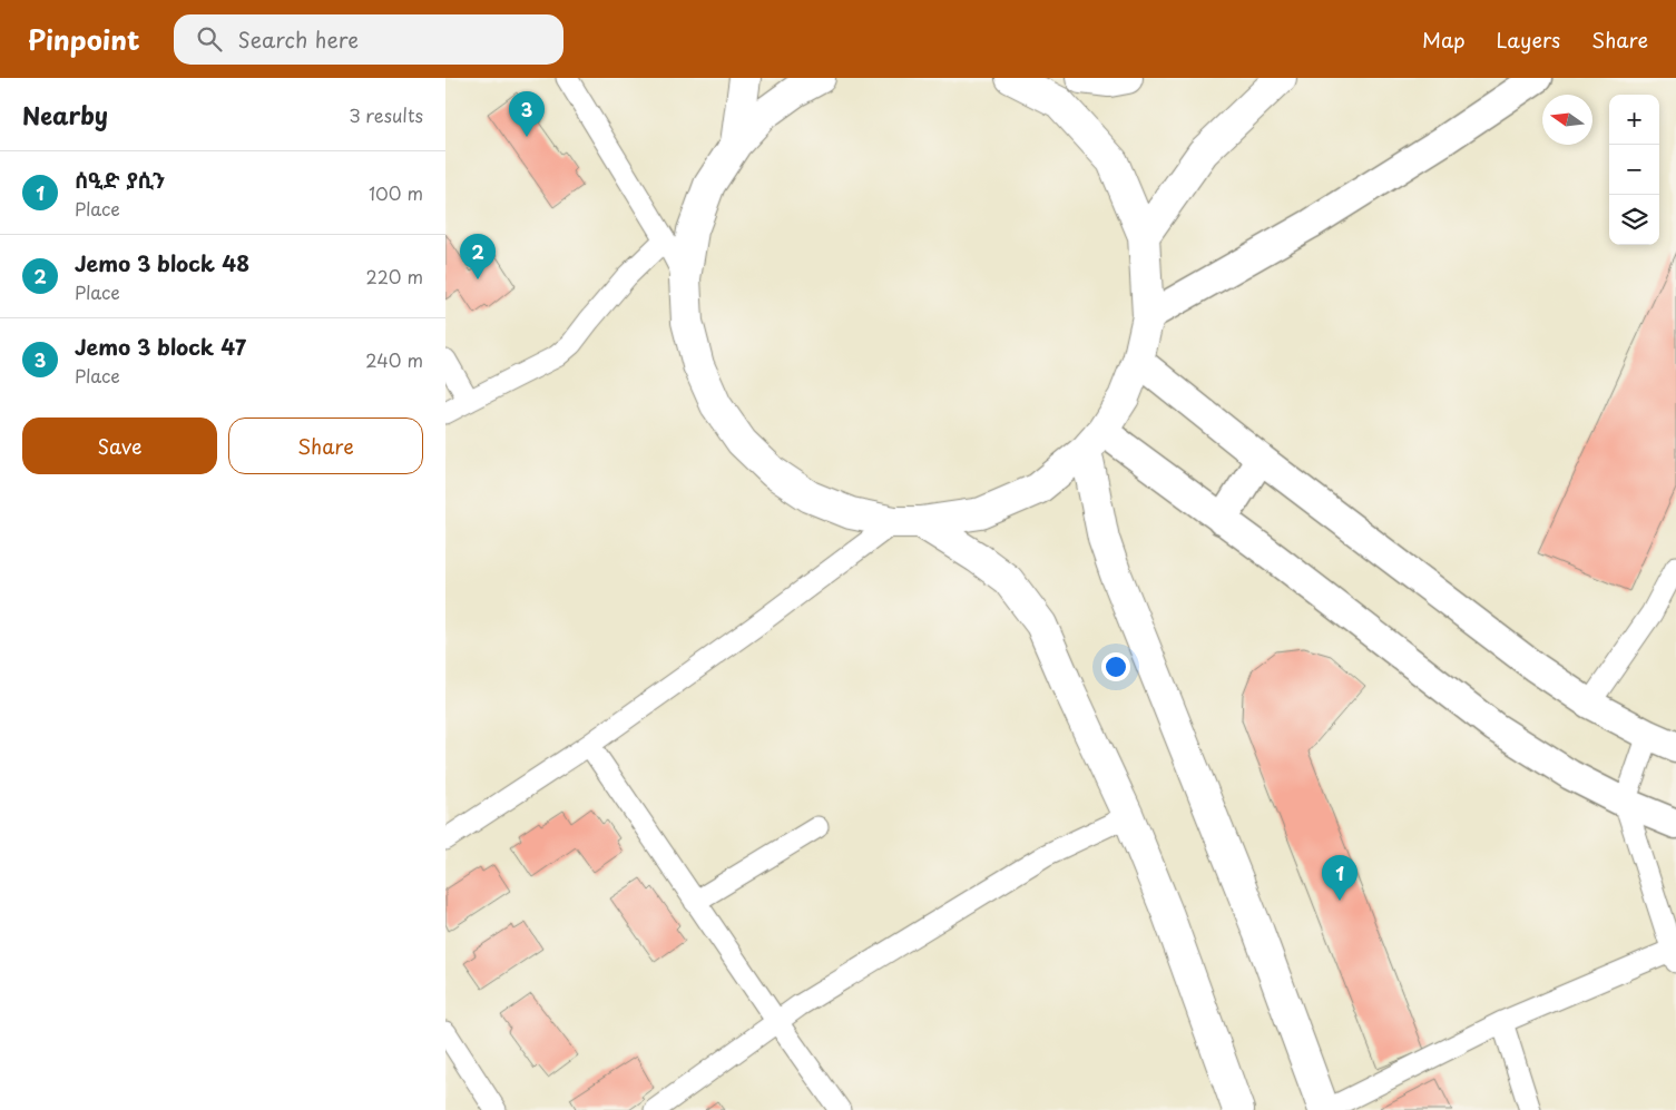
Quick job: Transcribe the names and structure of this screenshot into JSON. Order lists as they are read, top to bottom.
{
  "north": "left",
  "page": {
    "header": "Pinpoint",
    "search": "Search here",
    "nav": ["Map", "Layers", "Share"],
    "heading": ["Nearby", "3 results"],
    "pins": ["3", "2", "1"],
    "map_buttons": ["+", "−"],
    "list": [
      {
        "mark": "1",
        "name": "ሰዒድ ያሲን",
        "note": "Place",
        "value": "100 m"
      },
      {
        "mark": "2",
        "name": "Jemo 3 block 48",
        "note": "Place",
        "value": "220 m"
      },
      {
        "mark": "3",
        "name": "Jemo 3 block 47",
        "note": "Place",
        "value": "240 m"
      }
    ],
    "buttons": ["Save", "Share"]
  }
}
